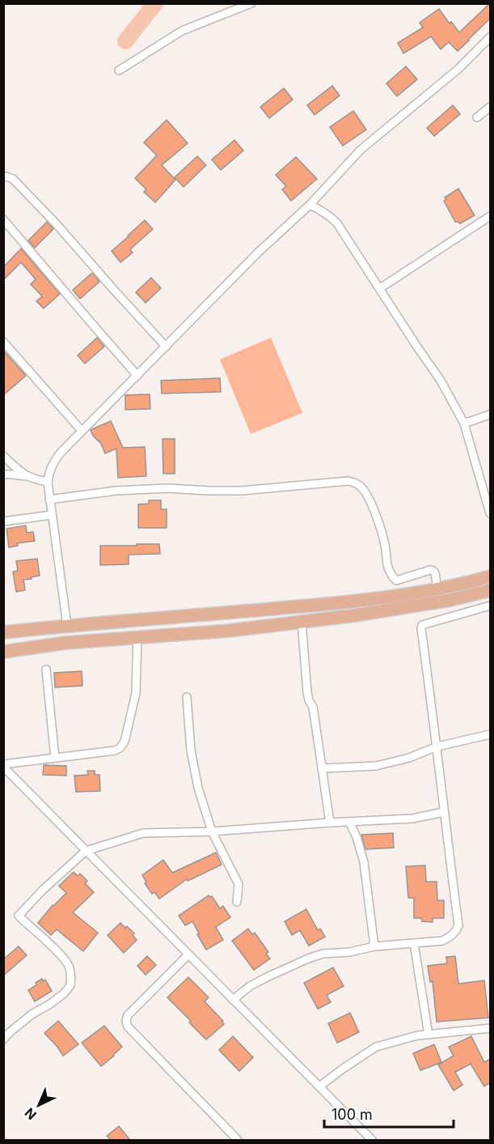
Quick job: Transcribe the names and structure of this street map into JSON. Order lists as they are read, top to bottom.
{
  "scale_bar": "100 m",
  "north": "bottom left"
}
